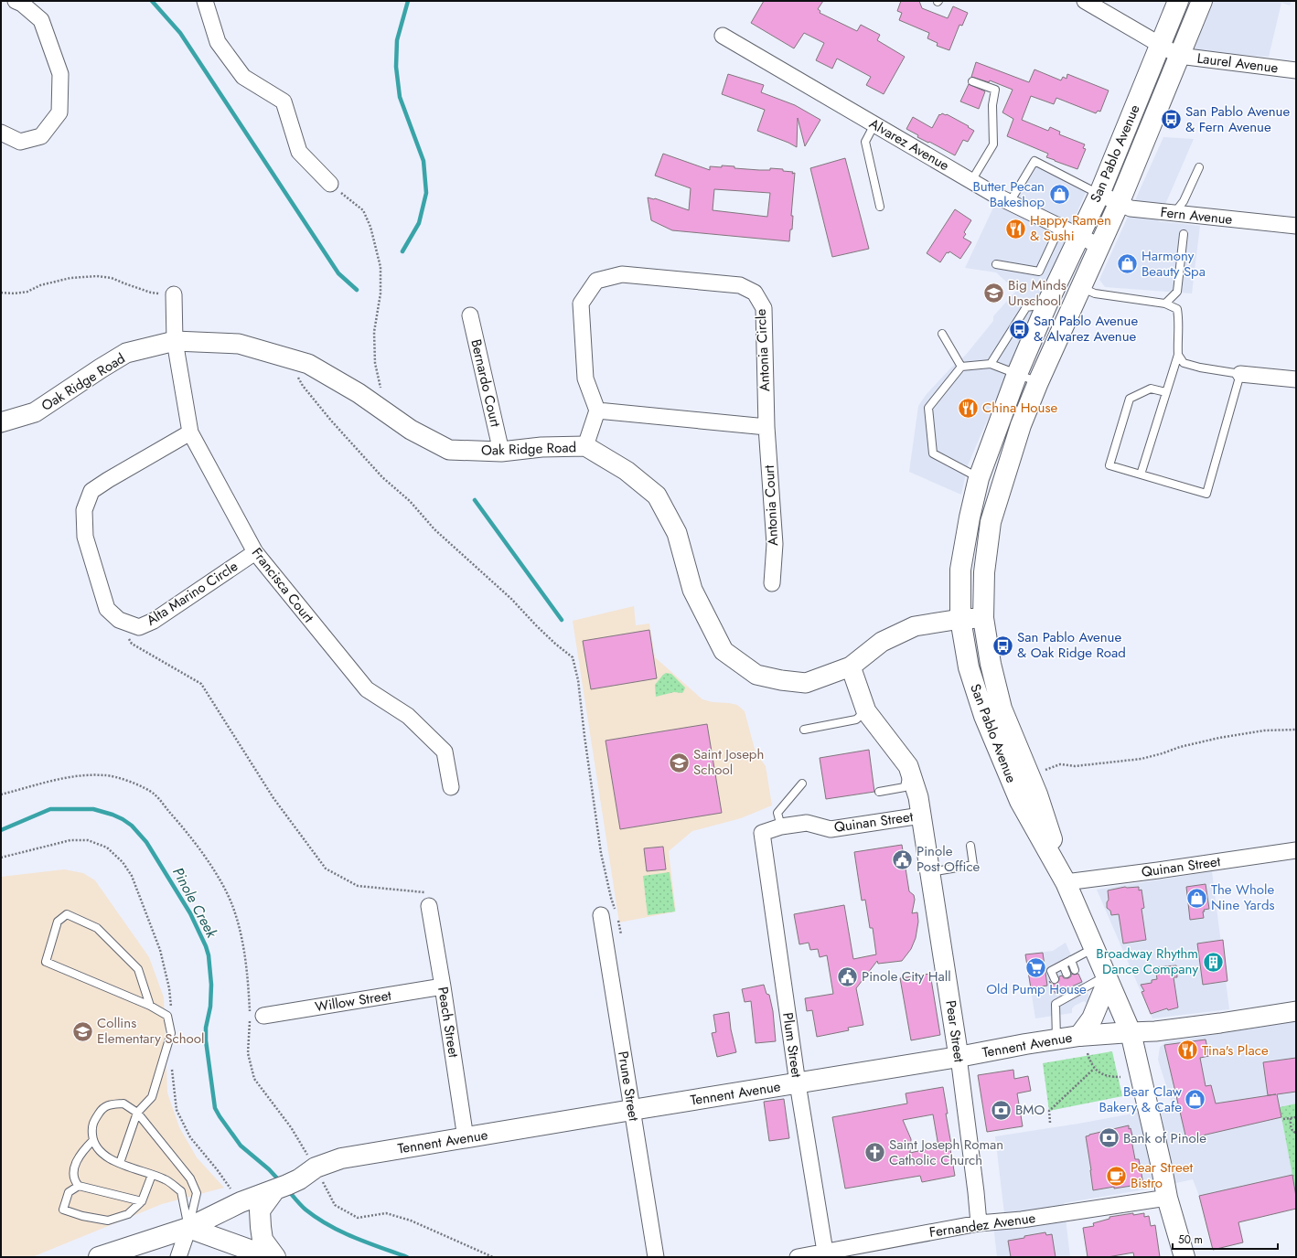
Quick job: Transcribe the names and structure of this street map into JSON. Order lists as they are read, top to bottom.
{
  "streets": {
    "main road": ["San Pablo Avenue", "Tennent Avenue"],
    "street": [
      "Laurel Avenue",
      "Alvarez Avenue",
      "Fern Avenue",
      "Antonia Circle",
      "Oak Ridge Road",
      "Bernardo Court",
      "Antonia Court",
      "Francisca Court",
      "Alta Marino Circle",
      "Quinan Street",
      "Willow Street",
      "Peach Street",
      "Pear Street",
      "Plum Street",
      "Prune Street",
      "Fernandez Avenue"
    ]
  },
  "crossings": [
    ["Laurel Avenue", "San Pablo Avenue"],
    ["Alvarez Avenue", "San Pablo Avenue"],
    ["San Pablo Avenue", "Fern Avenue"],
    ["San Pablo Avenue", "Oak Ridge Road"],
    ["San Pablo Avenue", "Quinan Street"],
    ["San Pablo Avenue", "Tennent Avenue"],
    ["San Pablo Avenue", "Fernandez Avenue"],
    ["Antonia Circle", "Antonia Court"],
    ["Oak Ridge Road", "Bernardo Court"],
    ["Oak Ridge Road", "Francisca Court"],
    ["Oak Ridge Road", "Pear Street"],
    ["Francisca Court", "Alta Marino Circle"],
    ["Quinan Street", "Pear Street"],
    ["Quinan Street", "Plum Street"],
    ["Willow Street", "Peach Street"],
    ["Peach Street", "Tennent Avenue"],
    ["Pear Street", "Tennent Avenue"],
    ["Pear Street", "Fernandez Avenue"],
    ["Plum Street", "Tennent Avenue"],
    ["Plum Street", "Fernandez Avenue"],
    ["Tennent Avenue", "Prune Street"]
  ],
  "water": ["Pinole Creek"],
  "places": {
    "bus stop": ["San Pablo Avenue & Fern Avenue", "San Pablo Avenue & Alvarez Avenue", "San Pablo Avenue & Oak Ridge Road"],
    "shop": [
      "Butter Pecan Bakeshop",
      "Harmony Beauty Spa",
      "The Whole Nine Yards",
      "Bear Claw Bakery & Cafe"
    ],
    "restaurant": ["Happy Ramen & Sushi", "China House", "Tina's Place"],
    "school or university": ["Big Minds Unschool", "Saint Joseph School", "Collins Elementary School"],
    "public building": ["Pinole Post Office", "Pinole City Hall"],
    "building": ["Broadway Rhythm Dance Company"],
    "supermarket": ["Old Pump House"],
    "bank": ["BMO", "Bank of Pinole"],
    "church": ["Saint Joseph Roman Catholic Church"],
    "cafe": ["Pear Street Bistro"]
  },
  "scale_bar": "50 m"
}
